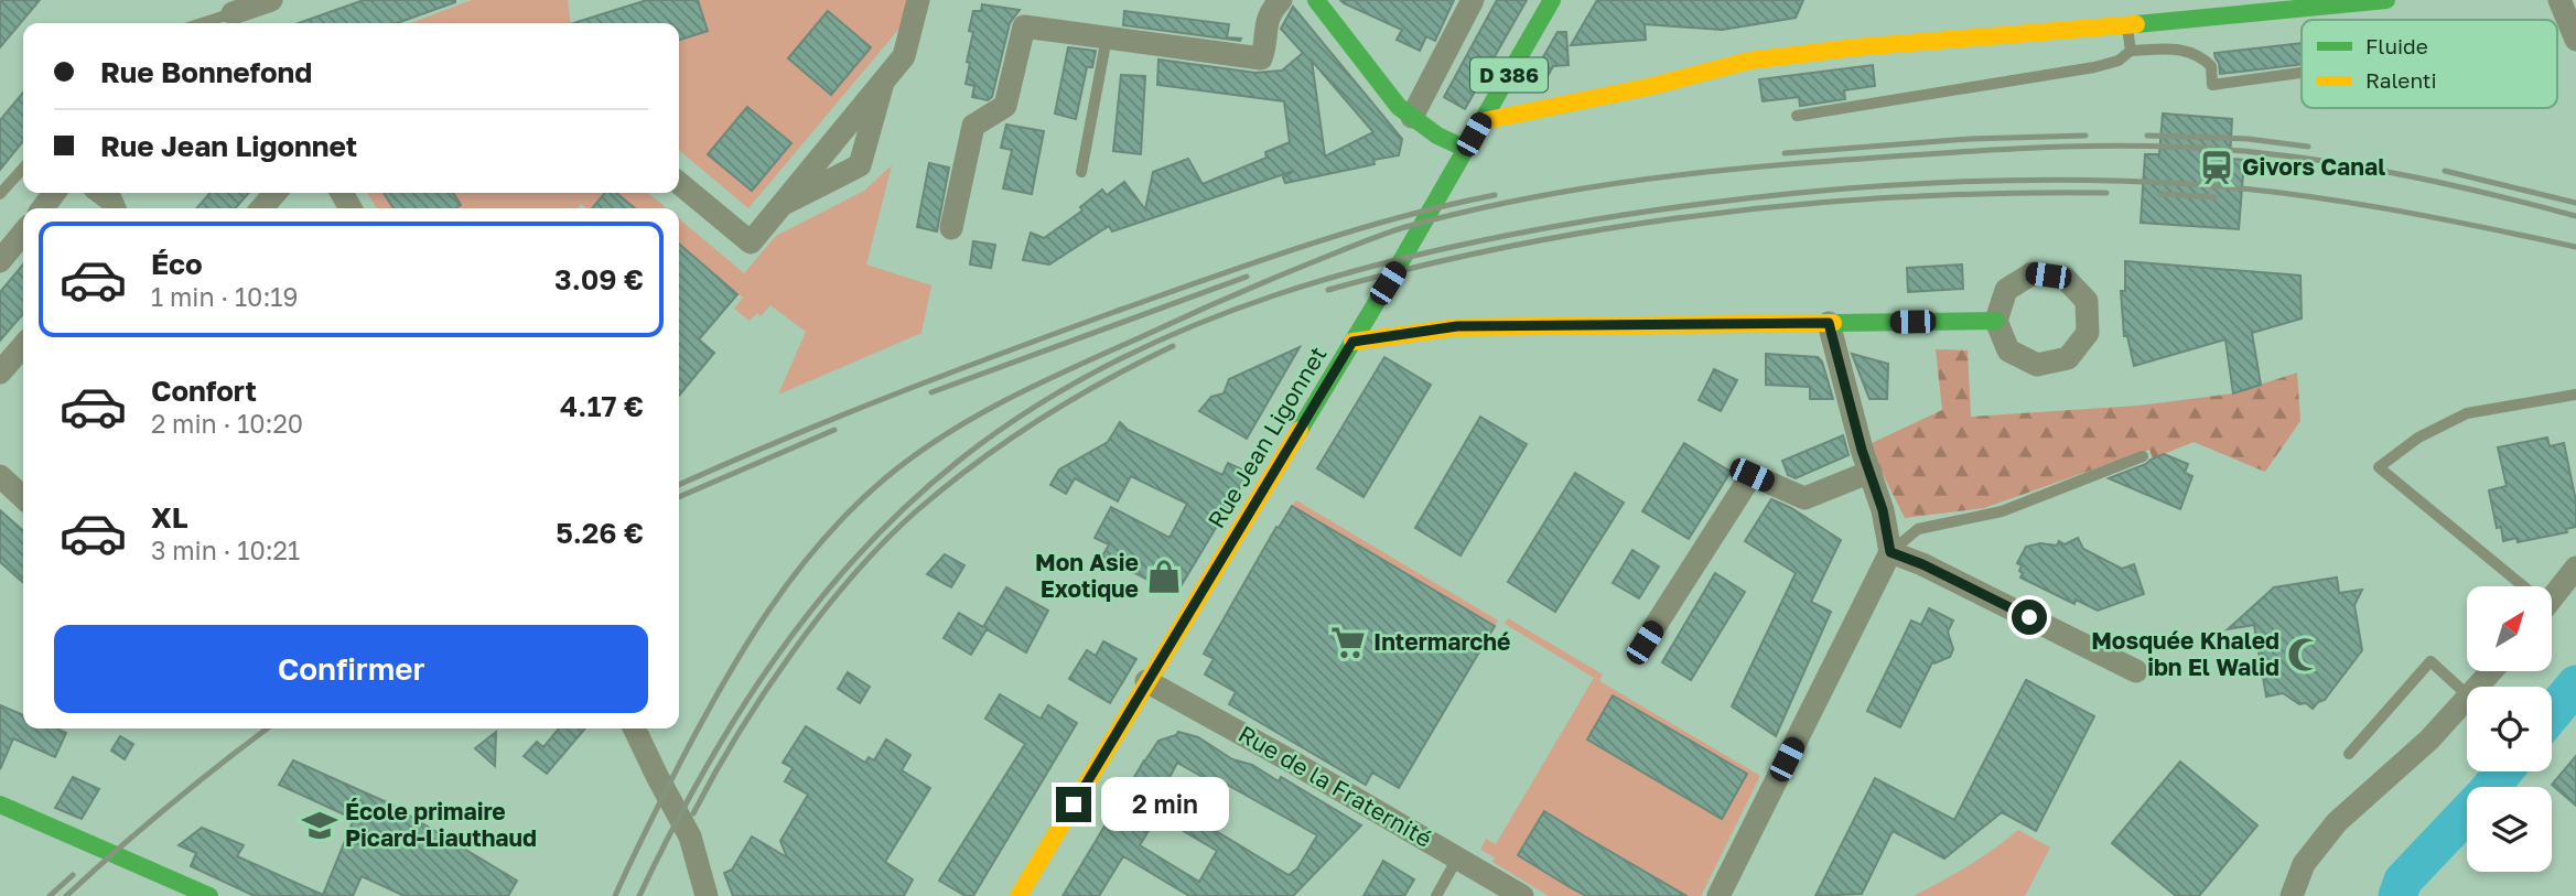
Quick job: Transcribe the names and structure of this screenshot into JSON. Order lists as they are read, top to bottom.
{
  "streets": {
    "street": ["D 386", "Rue Jean Ligonnet", "Rue de la Fraternité"]
  },
  "crossings": [
    ["Rue Jean Ligonnet", "Rue de la Fraternité"]
  ],
  "places": {
    "station": ["Givors Canal"],
    "shop": ["Mon Asie Exotique"],
    "supermarket": ["Intermarché"],
    "mosque": ["Mosquée Khaled ibn El Walid"],
    "school or university": ["École primaire Picard-Liauthaud"]
  },
  "legend": ["Fluide", "Ralenti"],
  "north": "top right",
  "page": {
    "banner": ["Rue Bonnefond", "Rue Jean Ligonnet"],
    "list": [
      {
        "name": "Éco",
        "note": "1 min · 10:19",
        "value": "3.09 €"
      },
      {
        "name": "Confort",
        "note": "2 min · 10:20",
        "value": "4.17 €"
      },
      {
        "name": "XL",
        "note": "3 min · 10:21",
        "value": "5.26 €"
      }
    ],
    "buttons": "Confirmer",
    "bubble": "2 min"
  }
}
